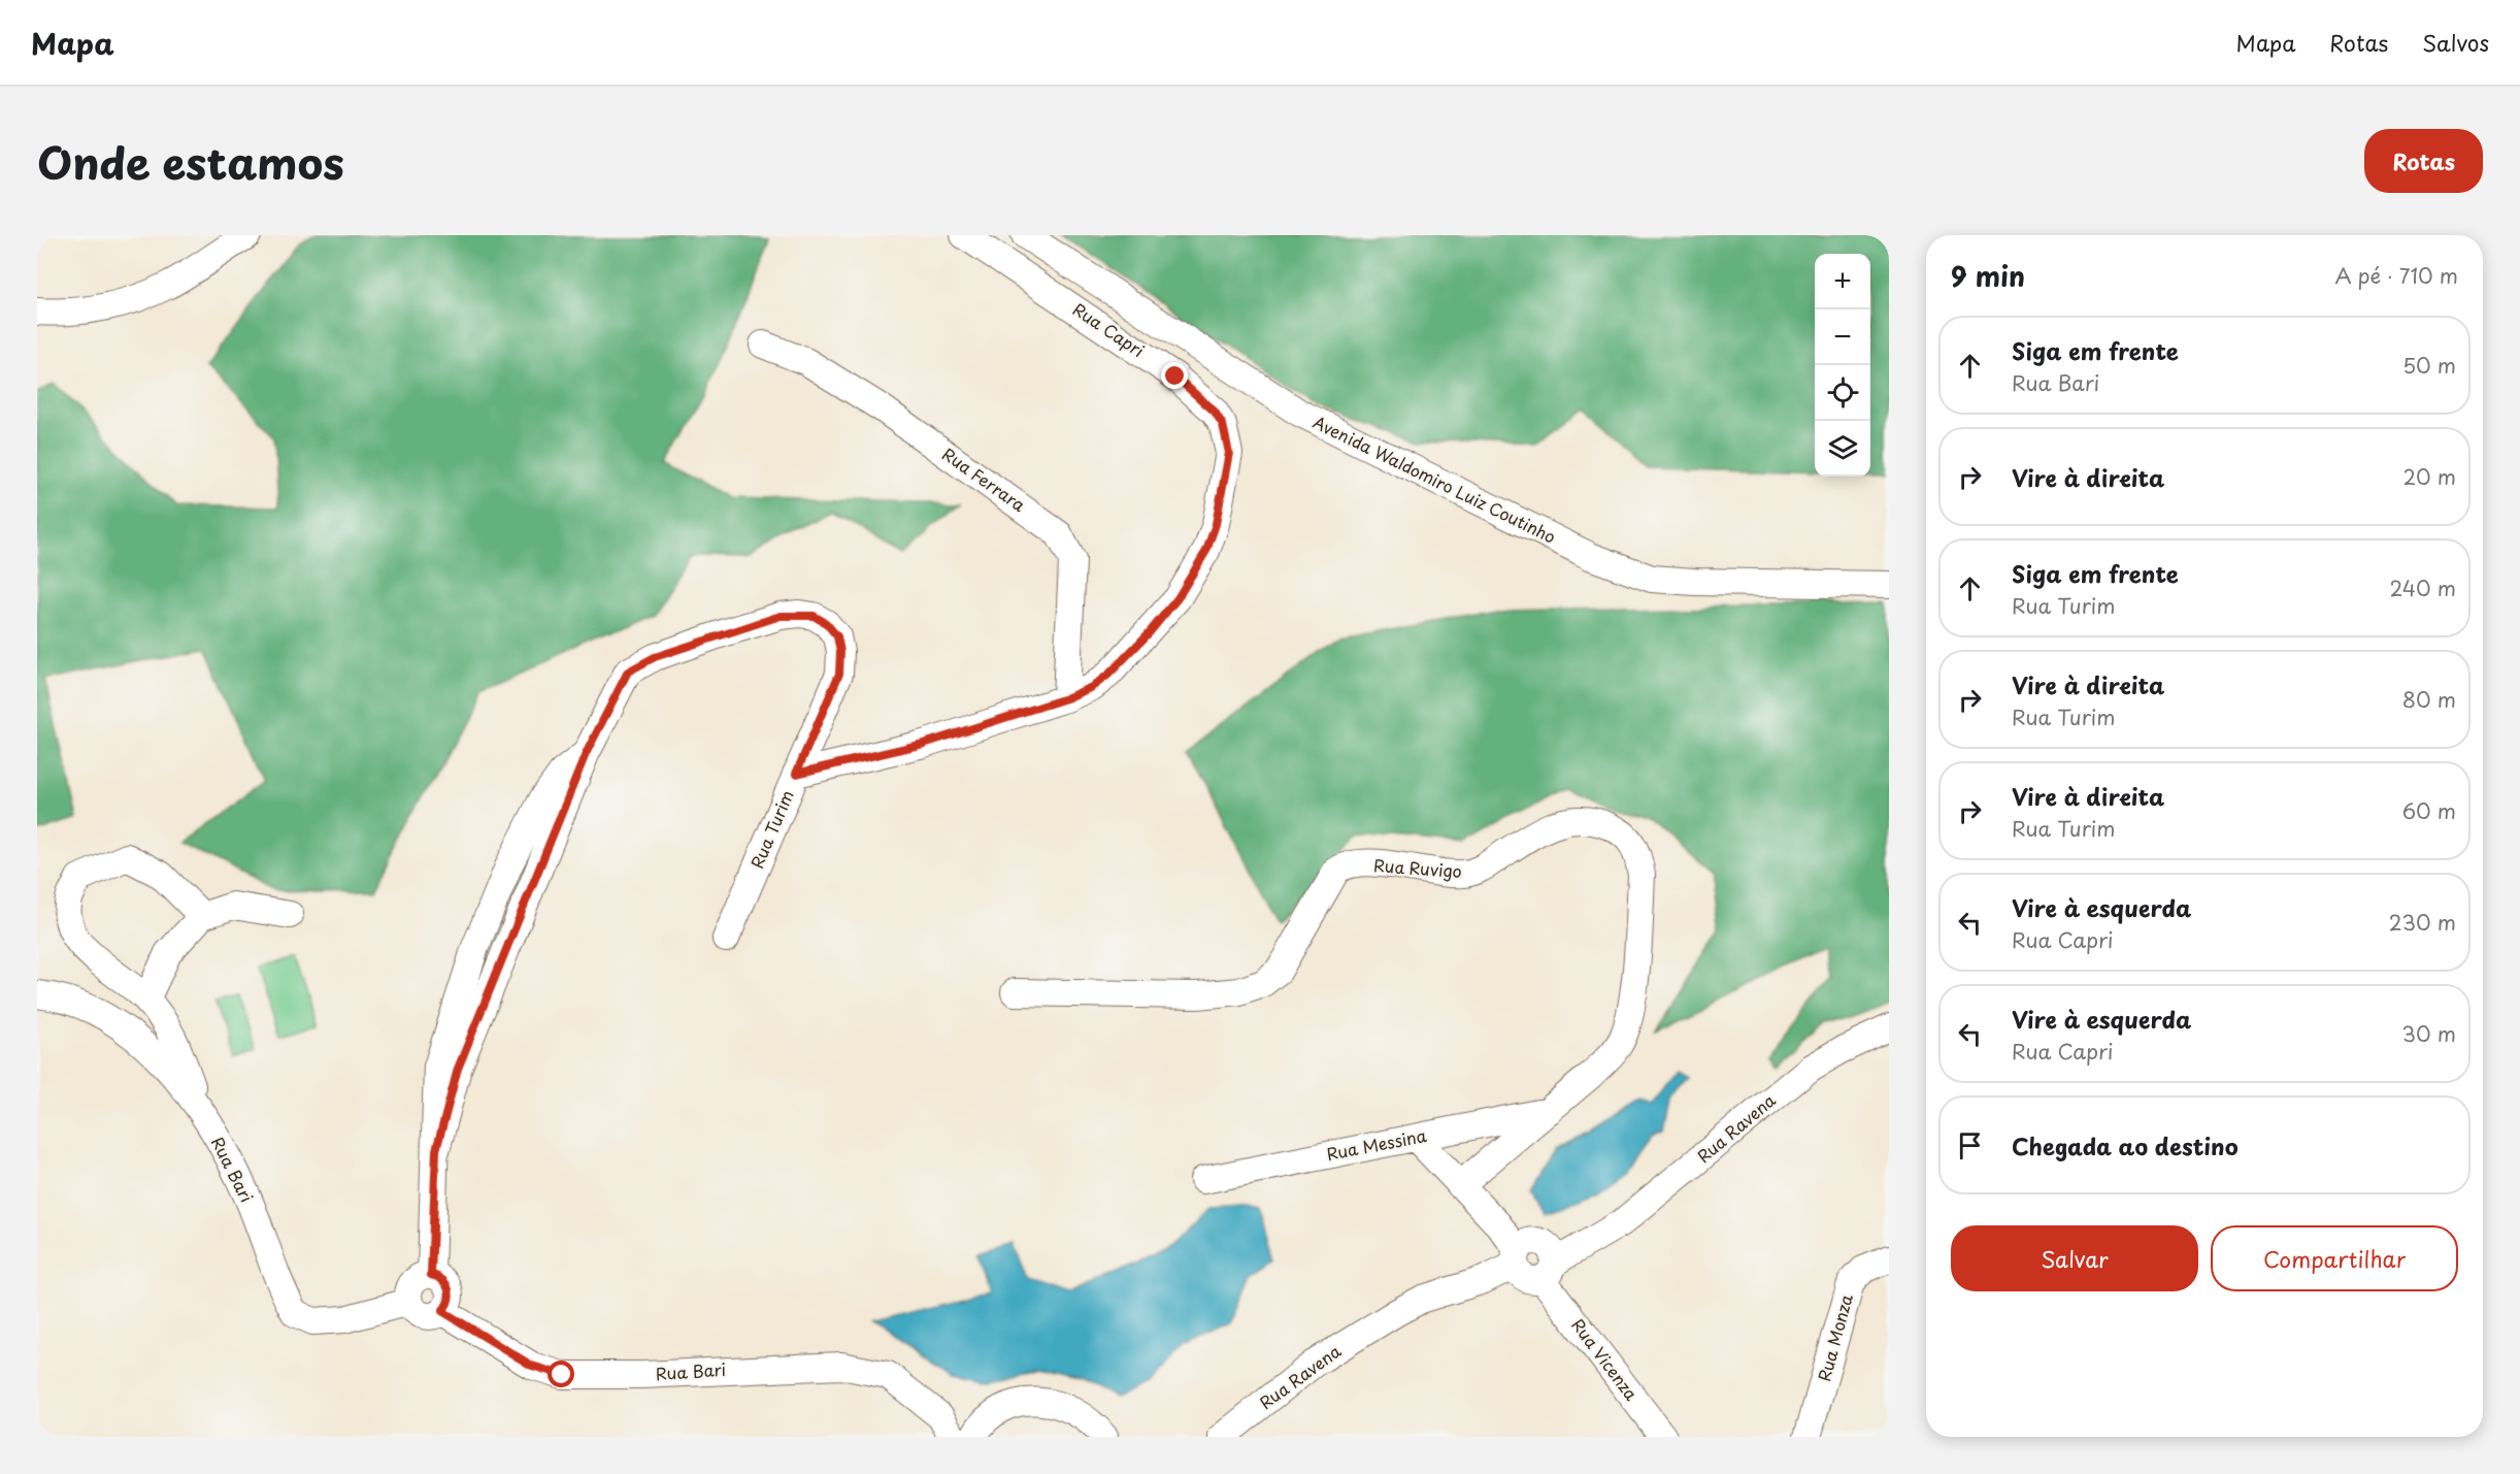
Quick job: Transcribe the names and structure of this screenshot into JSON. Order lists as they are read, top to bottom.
{
  "streets": {
    "street": [
      "Rua Capri",
      "Rua Ferrara",
      "Avenida Waldomiro Luiz Coutinho",
      "Rua Turim",
      "Rua Ruvigo",
      "Rua Ravena",
      "Rua Messina",
      "Rua Bari",
      "Rua Monza",
      "Rua Vicenza"
    ]
  },
  "crossings": [
    ["Rua Capri", "Rua Ferrara"],
    ["Rua Capri", "Rua Turim"],
    ["Rua Turim", "Rua Bari"],
    ["Rua Ruvigo", "Rua Messina"],
    ["Rua Ruvigo", "Rua Vicenza"],
    ["Rua Ravena", "Rua Vicenza"],
    ["Rua Messina", "Rua Vicenza"]
  ],
  "page": {
    "header": "Mapa",
    "nav": ["Mapa", "Rotas", "Salvos"],
    "title": "Onde estamos",
    "buttons": [
      "Rotas",
      ["Salvar", "Compartilhar"]
    ],
    "heading": ["9 min", "A pé · 710 m"],
    "map_buttons": ["+", "−"],
    "list": [
      ["Siga em frente", "Rua Bari", "50 m"],
      ["Vire à direita", "20 m"],
      ["Siga em frente", "Rua Turim", "240 m"],
      ["Vire à direita", "Rua Turim", "80 m"],
      ["Vire à direita", "Rua Turim", "60 m"],
      ["Vire à esquerda", "Rua Capri", "230 m"],
      ["Vire à esquerda", "Rua Capri", "30 m"],
      "Chegada ao destino"
    ]
  }
}
